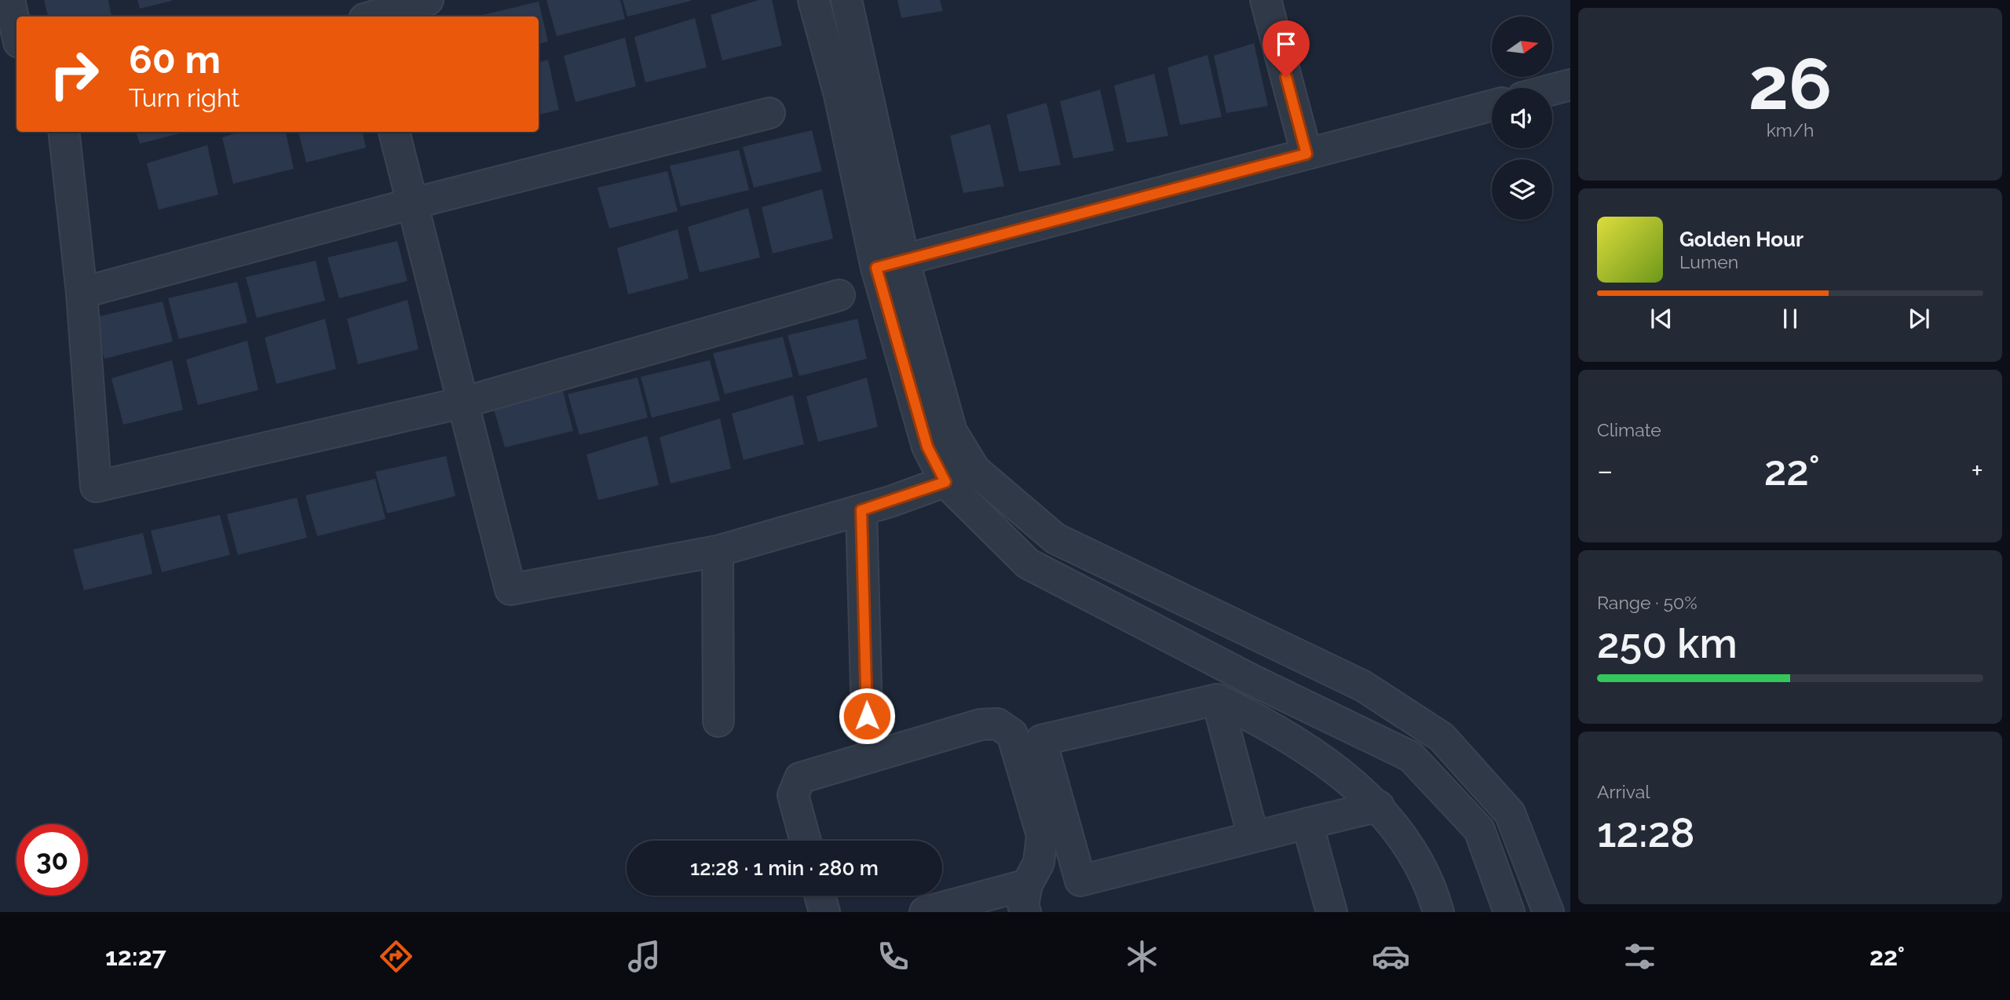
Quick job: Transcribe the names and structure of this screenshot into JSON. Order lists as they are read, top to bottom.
{
  "north": "right",
  "page": {
    "tile": [
      ["26", "km/h"],
      "Climate",
      ["Range · 50%", "250 km"],
      ["Arrival", "12:28"]
    ],
    "turn": ["60 m", "Turn right"],
    "song": ["Golden Hour", "Lumen"],
    "heat": ["−", "22°", "+"],
    "limit": "30",
    "trip": "12:28 · 1 min · 280 m",
    "tabs": ["12:27", "22°"]
  }
}
